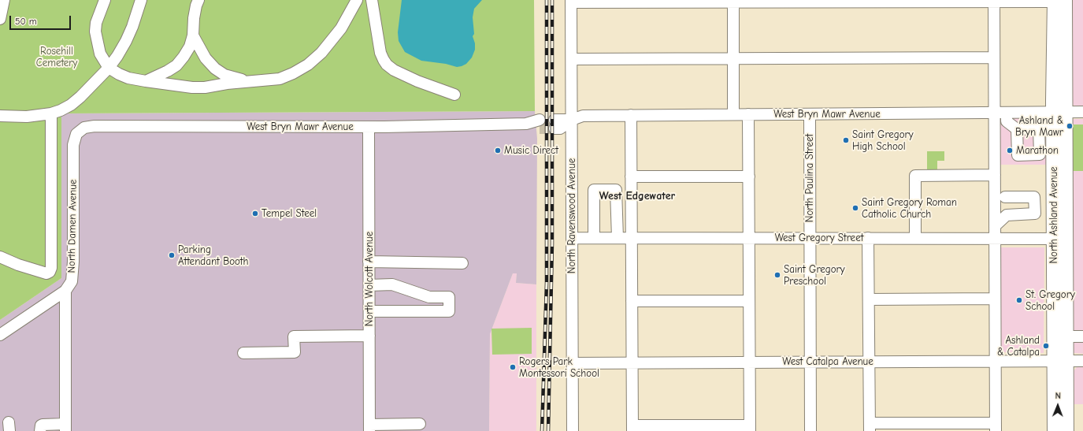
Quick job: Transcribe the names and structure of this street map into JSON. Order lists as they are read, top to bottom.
{
  "streets": {
    "main road": ["North Ashland Avenue"],
    "street": [
      "West Bryn Mawr Avenue",
      "North Paulina Street",
      "North Ravenswood Avenue",
      "North Damen Avenue",
      "West Gregory Street",
      "North Wolcott Avenue",
      "West Catalpa Avenue"
    ]
  },
  "crossings": [
    ["West Bryn Mawr Avenue", "North Paulina Street"],
    ["West Bryn Mawr Avenue", "North Ashland Avenue"],
    ["West Bryn Mawr Avenue", "North Ravenswood Avenue"],
    ["West Bryn Mawr Avenue", "North Damen Avenue"],
    ["West Bryn Mawr Avenue", "North Wolcott Avenue"],
    ["North Paulina Street", "West Gregory Street"],
    ["North Paulina Street", "West Catalpa Avenue"],
    ["North Ashland Avenue", "West Gregory Street"],
    ["North Ashland Avenue", "West Catalpa Avenue"],
    ["North Ravenswood Avenue", "West Gregory Street"],
    ["North Ravenswood Avenue", "West Catalpa Avenue"]
  ],
  "districts": ["West Edgewater"],
  "parks": ["Rosehill Cemetery"],
  "places": [
    "Ashland & Bryn Mawr",
    "Saint Gregory High School",
    "Music Direct",
    "Marathon",
    "Saint Gregory Roman Catholic Church",
    "Tempel Steel",
    "Parking Attendant Booth",
    "Saint Gregory Preschool",
    "St. Gregory School",
    "Ashland & Catalpa",
    "Rogers Park Montessori School"
  ],
  "scale_bar": "50 m",
  "north": "top"
}
